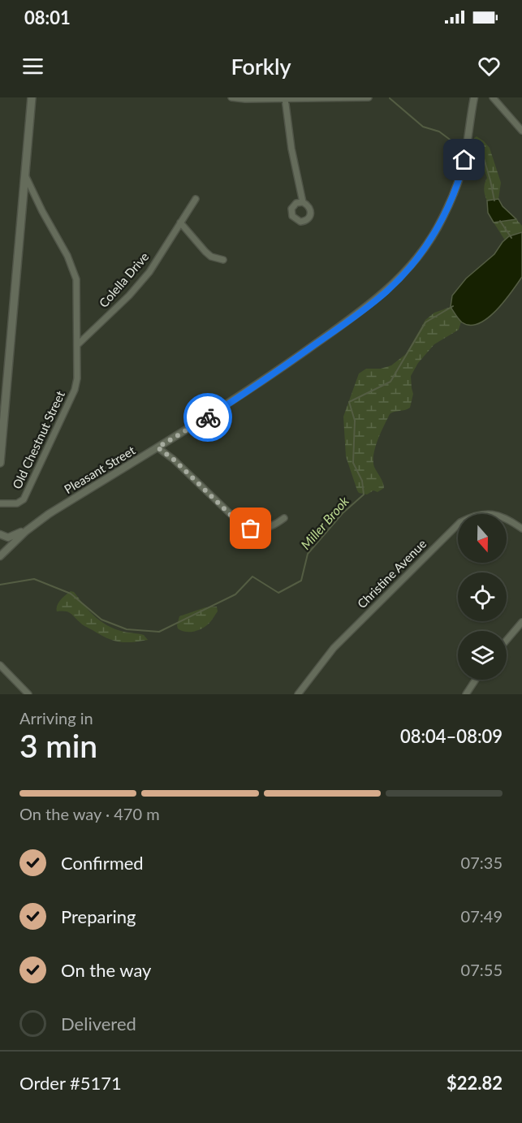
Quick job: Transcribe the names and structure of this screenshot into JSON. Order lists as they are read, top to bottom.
{
  "streets": {
    "street": [
      "Colella Drive",
      "Old Chestnut Street",
      "Pleasant Street",
      "Christine Avenue"
    ]
  },
  "crossings": [
    ["Colella Drive", "Old Chestnut Street"]
  ],
  "water": ["Miller Brook"],
  "north": "bottom",
  "page": {
    "status": "08:01",
    "header": "Forkly",
    "heading": ["3 min", "Arriving in", "08:04–08:09"],
    "panel": ["Order #5171", "$22.82"],
    "bar": "On the way · 470 m",
    "list": [
      ["Confirmed", "07:35"],
      ["Preparing", "07:49"],
      ["On the way", "07:55"],
      "Delivered"
    ]
  }
}
